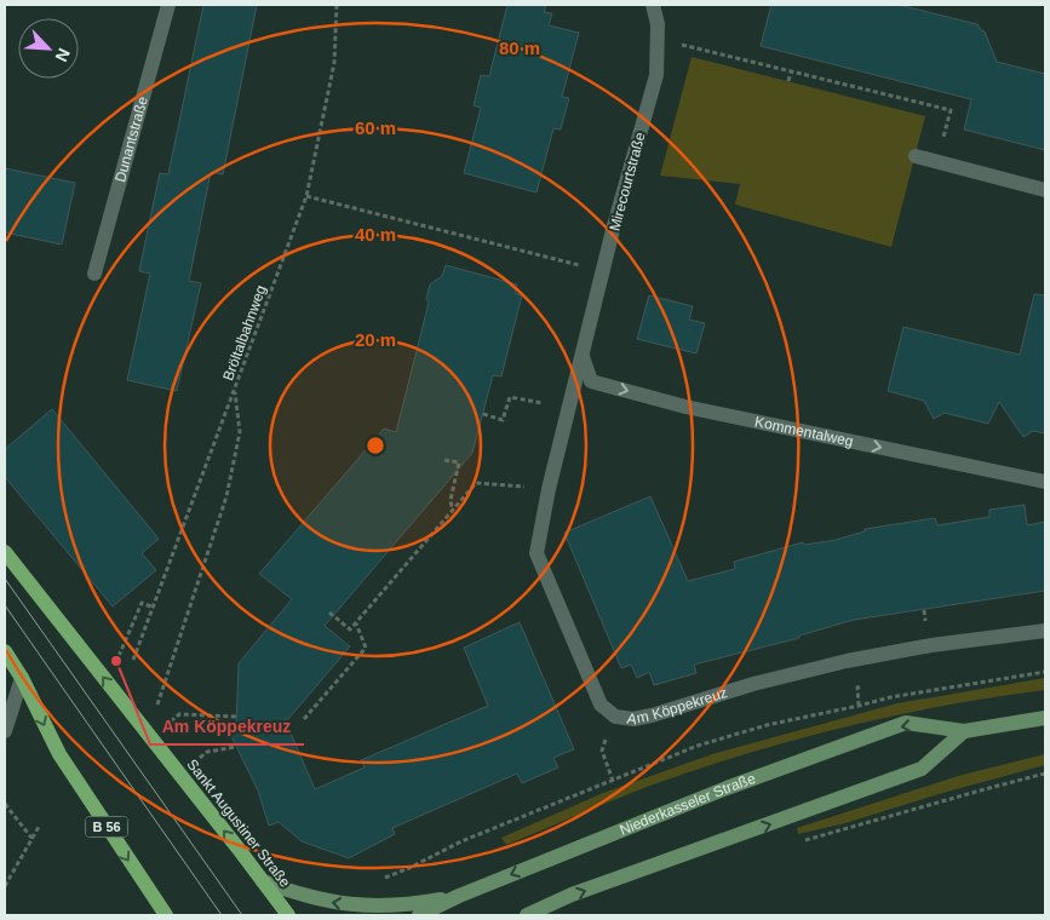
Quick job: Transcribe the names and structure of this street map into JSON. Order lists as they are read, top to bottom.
{
  "streets": {
    "main road": ["Niederkasseler Straße", "Sankt Augustiner Straße", "B 56"],
    "street": [
      "Dunantstraße",
      "Mirecourtstraße",
      "Kommentalweg",
      "Am Köppekreuz"
    ],
    "path": ["Bröltalbahnweg"]
  },
  "crossings": [
    ["Mirecourtstraße", "Kommentalweg"],
    ["Mirecourtstraße", "Am Köppekreuz"],
    ["Kommentalweg", "Am Köppekreuz"]
  ],
  "one_way": ["Kommentalweg"],
  "places": ["Am Köppekreuz"],
  "north": "bottom right",
  "rings": [
    "80 m",
    "60 m",
    "40 m",
    "20 m"
  ]
}
